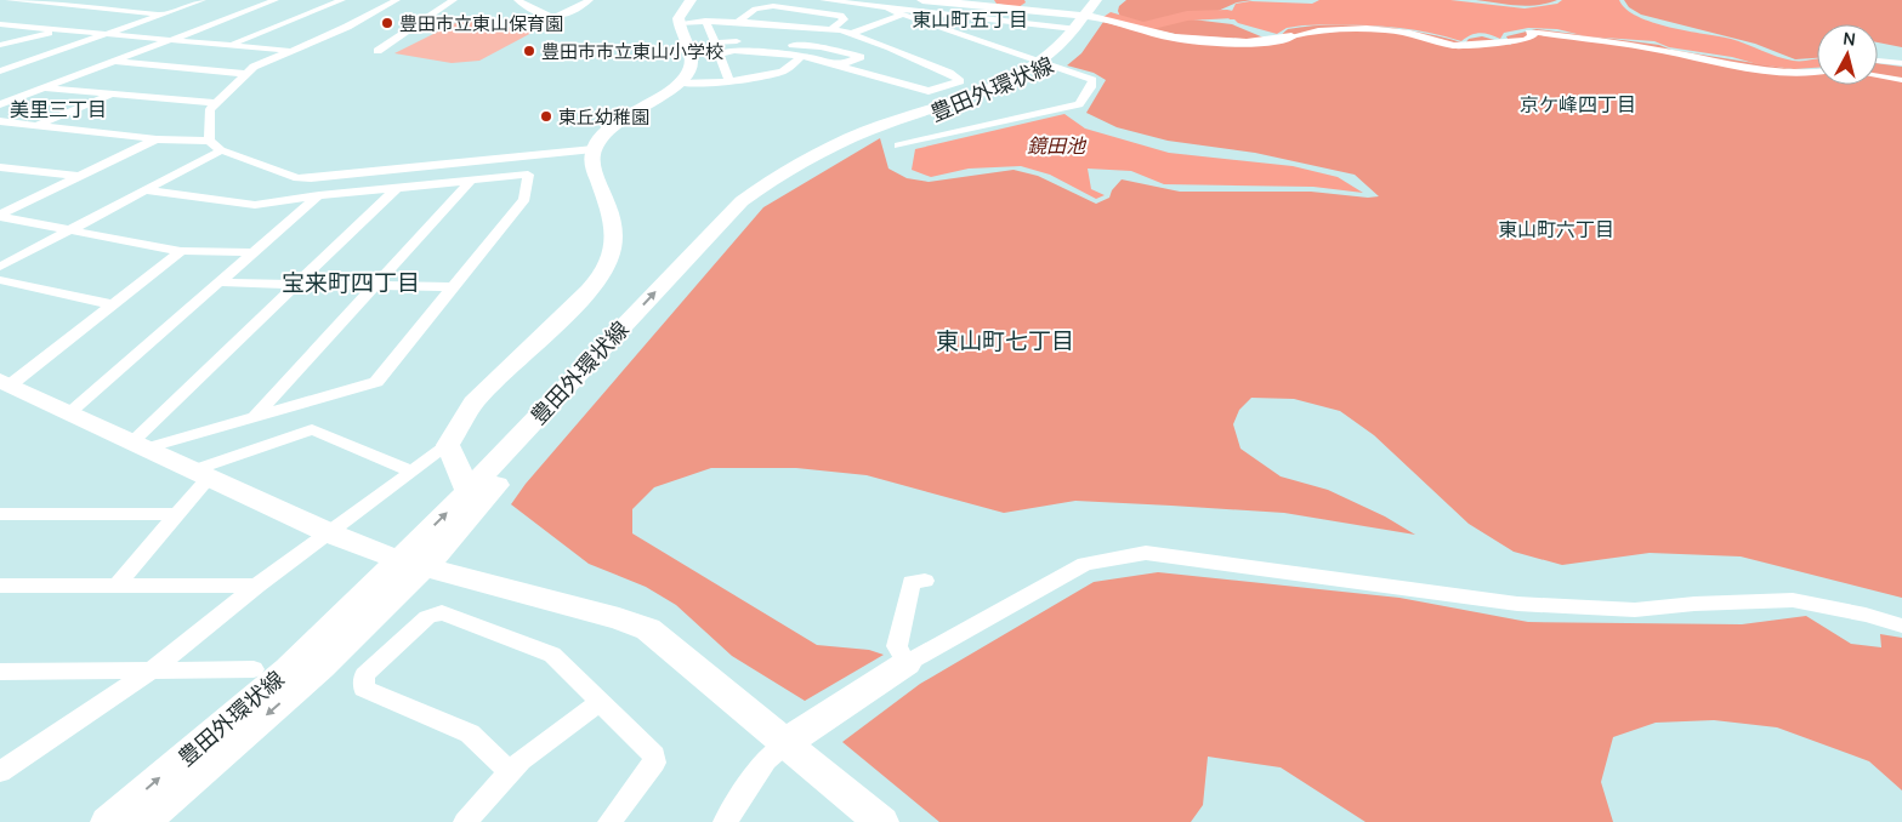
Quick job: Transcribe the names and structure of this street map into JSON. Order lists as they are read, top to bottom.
{
  "streets": {
    "street": ["豊田外環状線"]
  },
  "districts": [
    "東山町五丁目",
    "京ケ峰四丁目",
    "美里三丁目",
    "東山町六丁目",
    "宝来町四丁目",
    "東山町七丁目"
  ],
  "water": ["鏡田池"],
  "places": ["豊田市立東山保育園", "豊田市市立東山小学校", "東丘幼稚園"],
  "north": "top"
}
